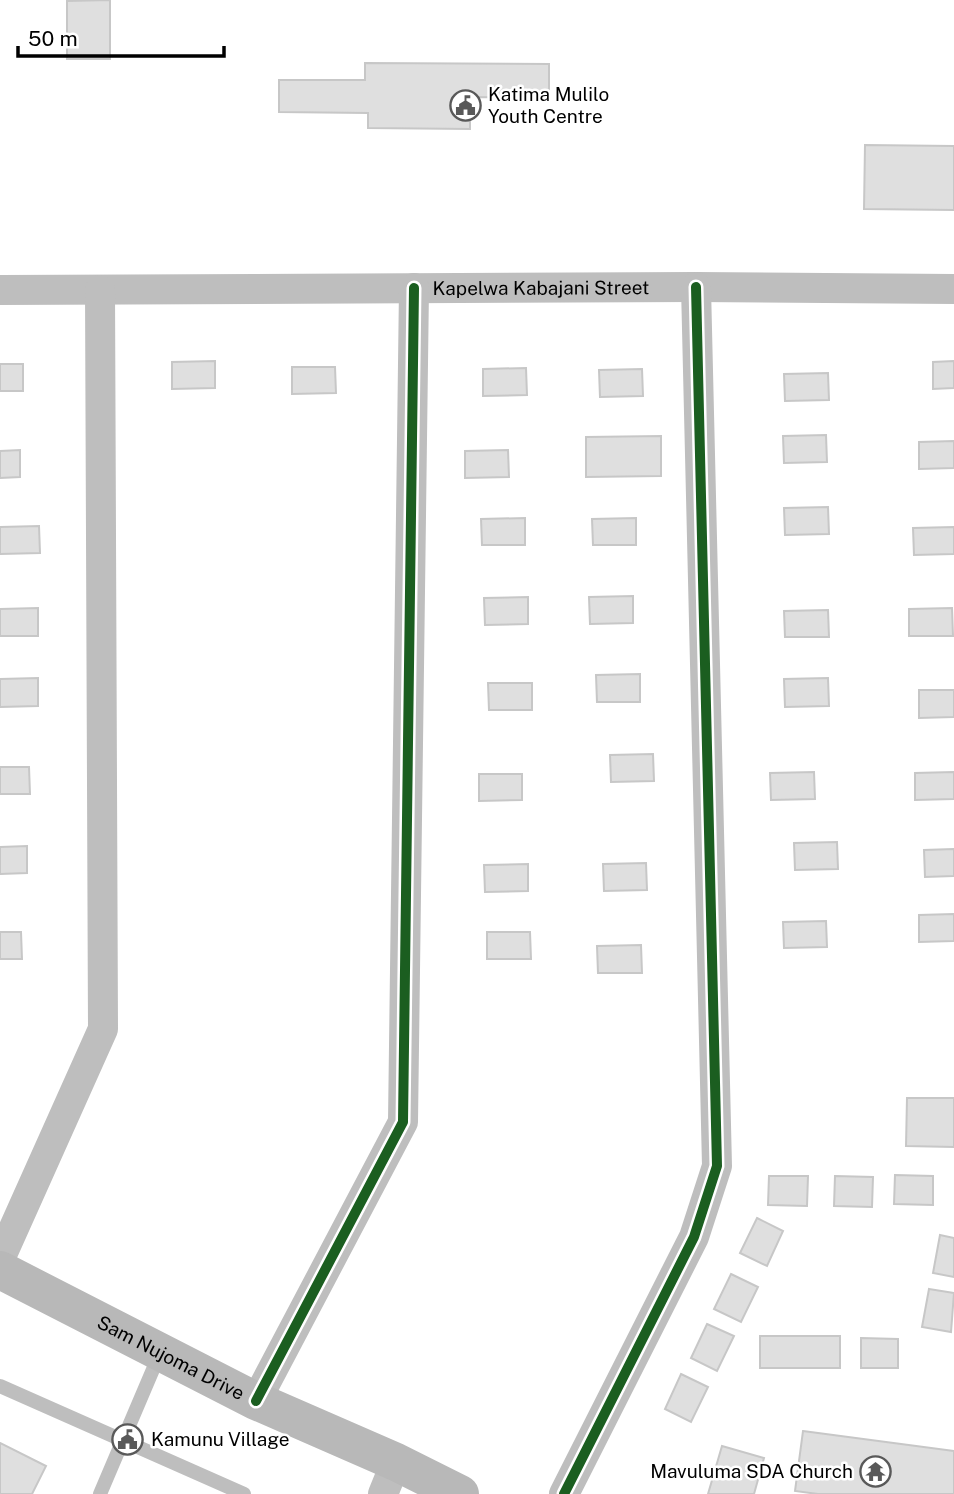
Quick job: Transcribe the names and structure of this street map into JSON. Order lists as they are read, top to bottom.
{
  "streets": {
    "street": ["Kapelwa Kabajani Street", "Sam Nujoma Drive"]
  },
  "places": {
    "public building": ["Katima Mulilo Youth Centre", "Kamunu Village"],
    "temple": ["Mavuluma SDA Church"]
  },
  "scale_bar": "50 m"
}
